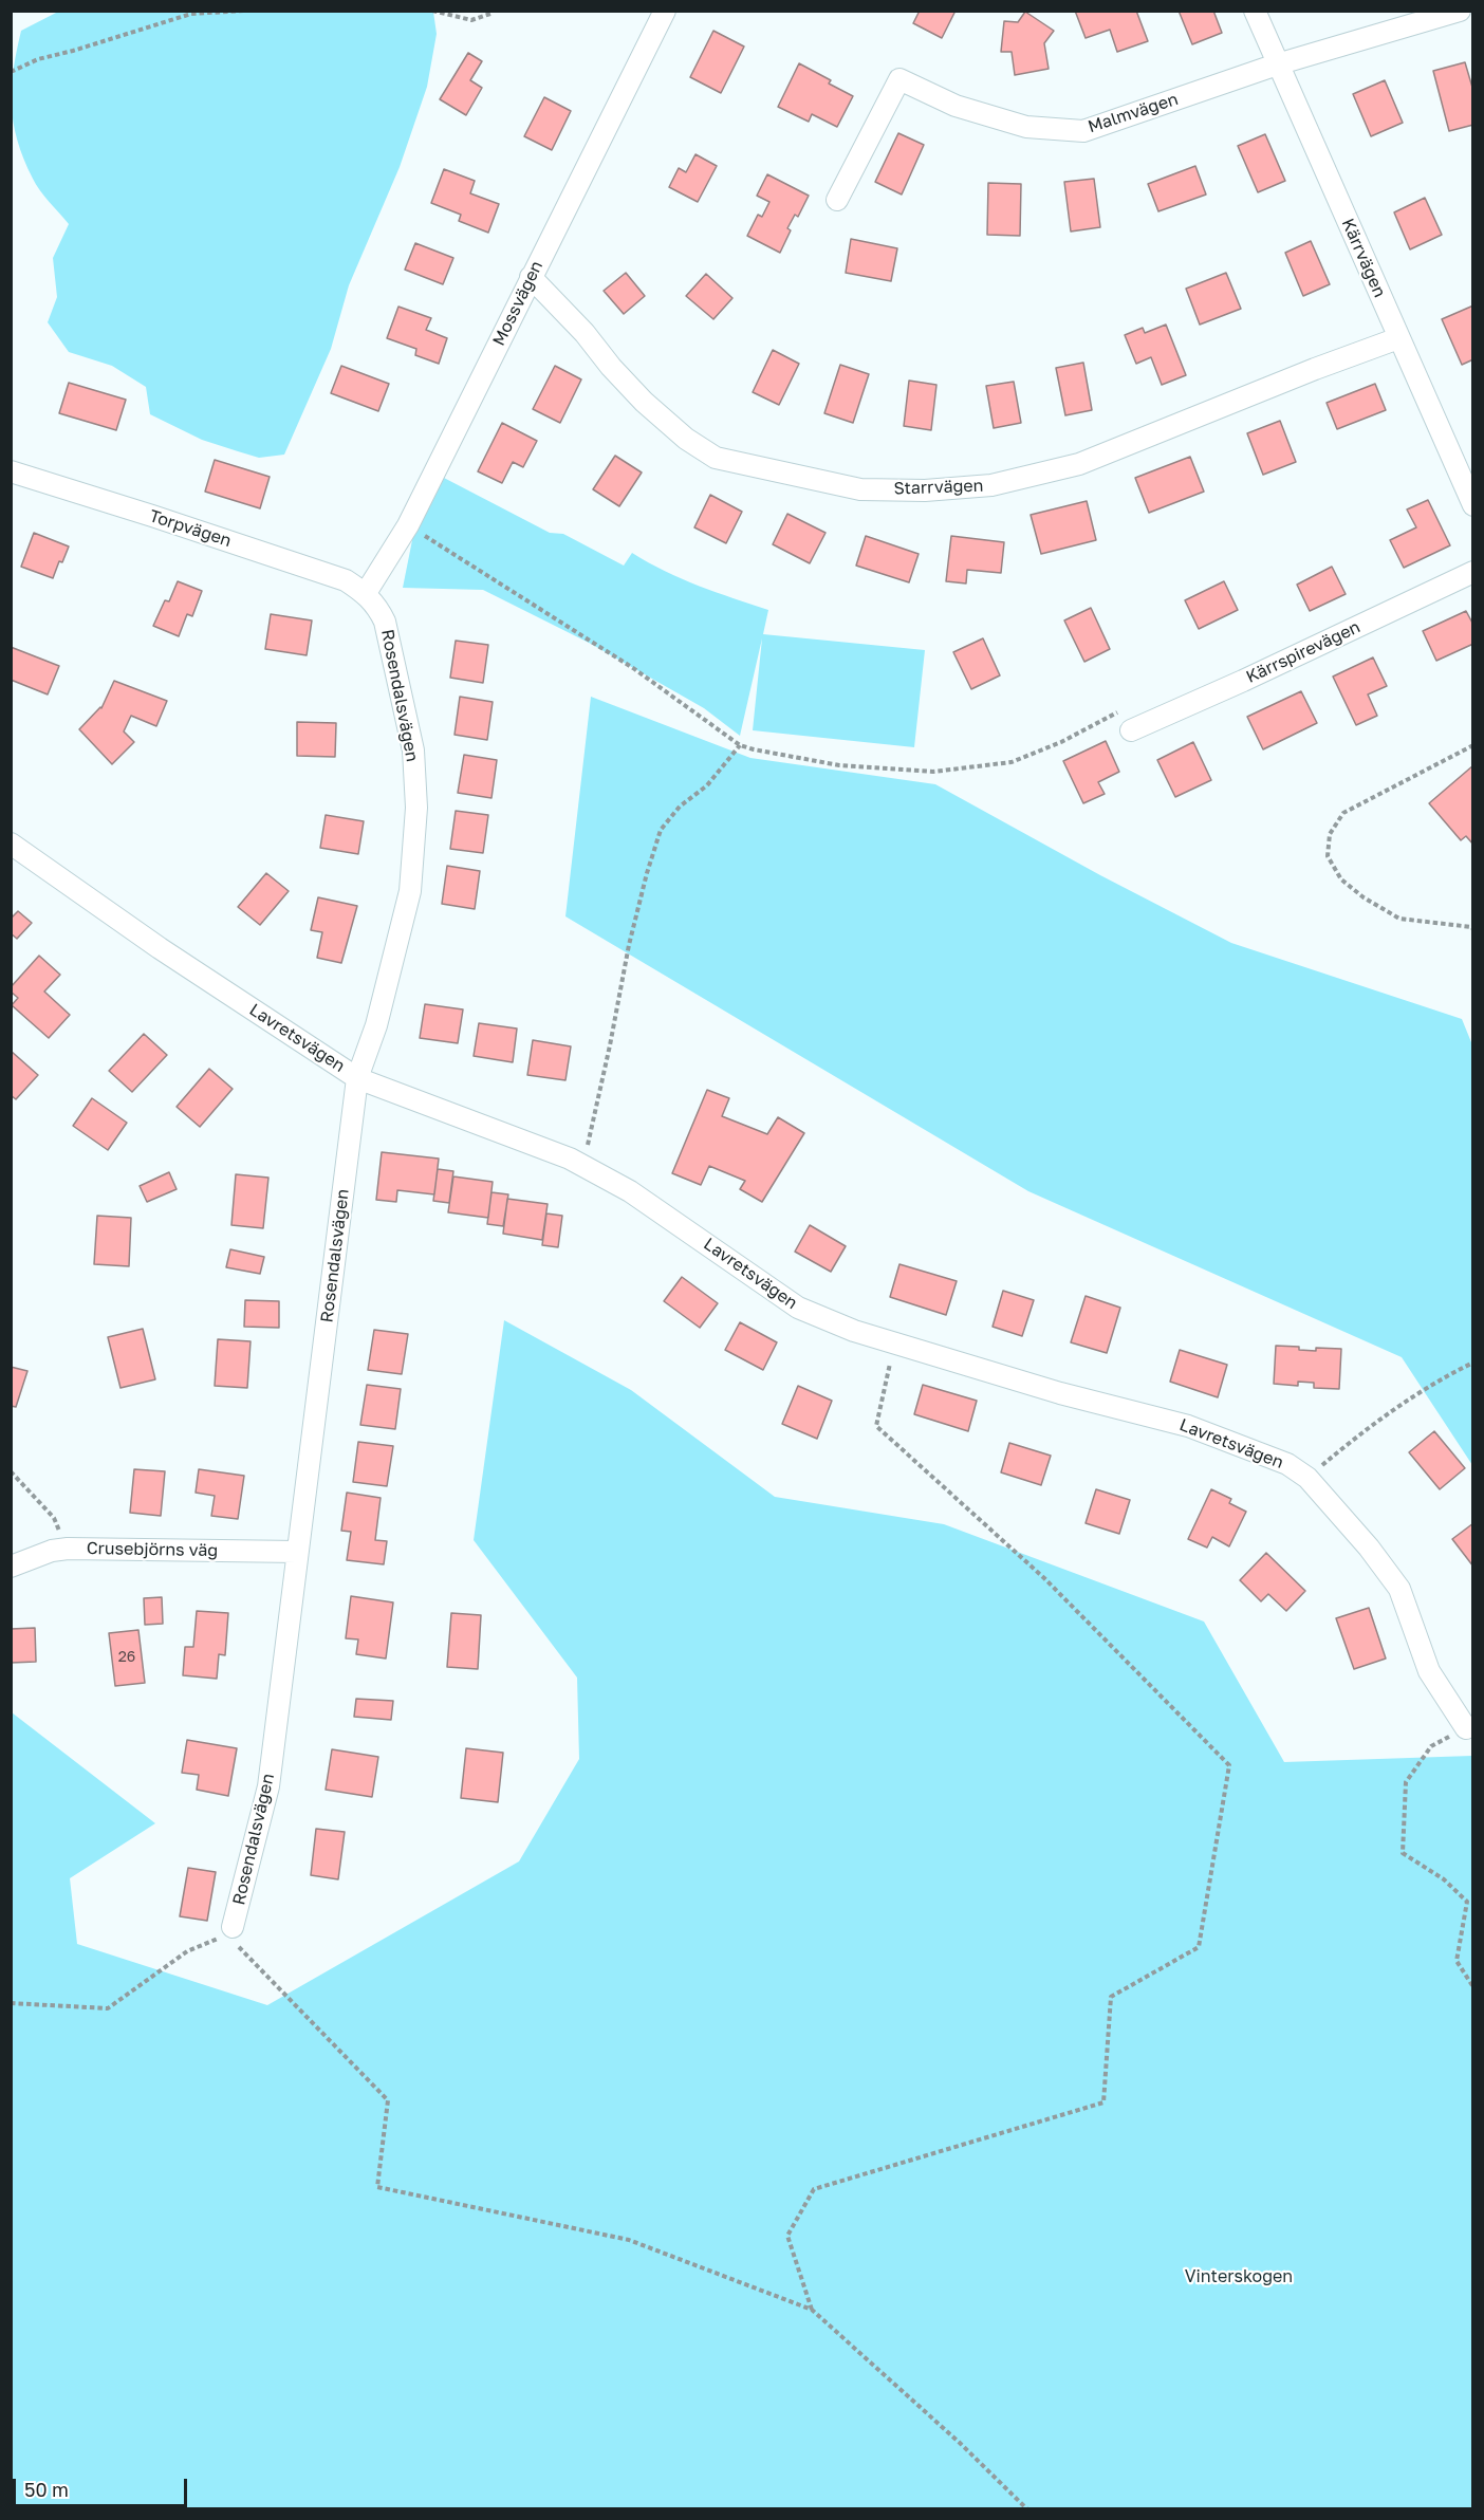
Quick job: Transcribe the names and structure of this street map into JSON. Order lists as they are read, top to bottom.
{
  "streets": {
    "street": [
      "Malmvägen",
      "Kärrvägen",
      "Mossvägen",
      "Starrvägen",
      "Torpvägen",
      "Kärrspirevägen",
      "Rosendalsvägen",
      "Lavretsvägen",
      "Crusebjörns väg"
    ]
  },
  "crossings": [
    ["Malmvägen", "Kärrvägen"],
    ["Kärrvägen", "Starrvägen"],
    ["Mossvägen", "Starrvägen"],
    ["Mossvägen", "Torpvägen"],
    ["Mossvägen", "Rosendalsvägen"],
    ["Torpvägen", "Rosendalsvägen"],
    ["Rosendalsvägen", "Lavretsvägen"],
    ["Rosendalsvägen", "Crusebjörns väg"]
  ],
  "parks": ["Vinterskogen"],
  "house_numbers": ["26"],
  "scale_bar": "50 m"
}
